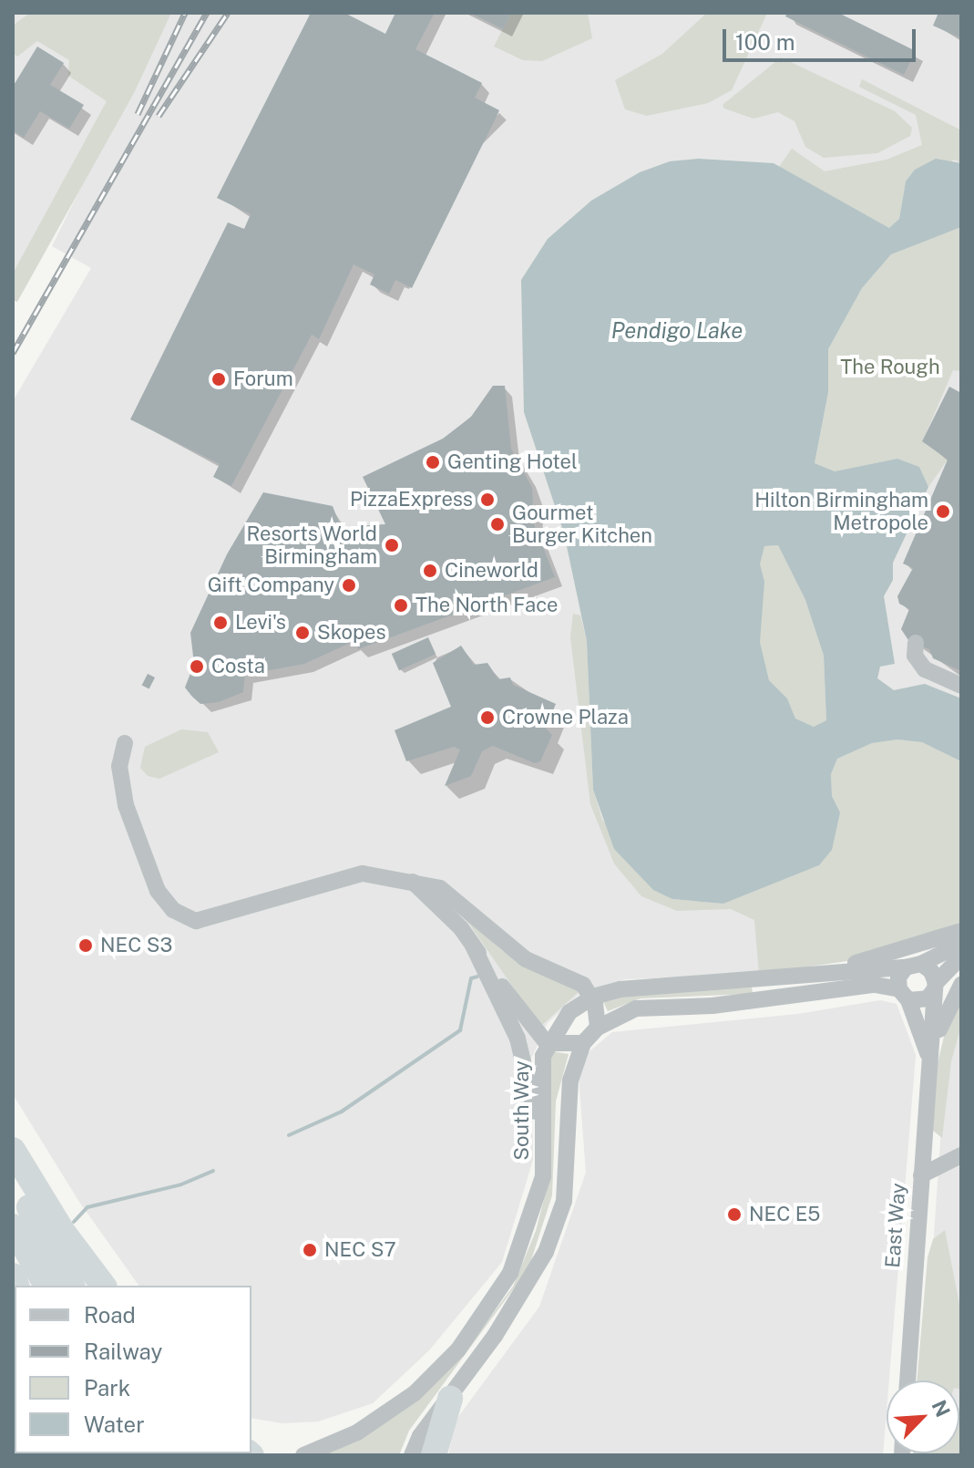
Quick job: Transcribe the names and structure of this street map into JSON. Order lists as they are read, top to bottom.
{
  "streets": {
    "street": ["South Way", "East Way"]
  },
  "crossings": [
    ["South Way", "East Way"]
  ],
  "water": ["Pendigo Lake"],
  "parks": ["The Rough"],
  "places": [
    "Forum",
    "Genting Hotel",
    "PizzaExpress",
    "Hilton Birmingham Metropole",
    "Gourmet Burger Kitchen",
    "Resorts World Birmingham",
    "Cineworld",
    "Gift Company",
    "The North Face",
    "Levi's",
    "Skopes",
    "Costa",
    "Crowne Plaza",
    "NEC S3",
    "NEC E5",
    "NEC S7"
  ],
  "legend": [
    "Road",
    "Railway",
    "Park",
    "Water"
  ],
  "scale_bar": "100 m",
  "north": "top right"
}
